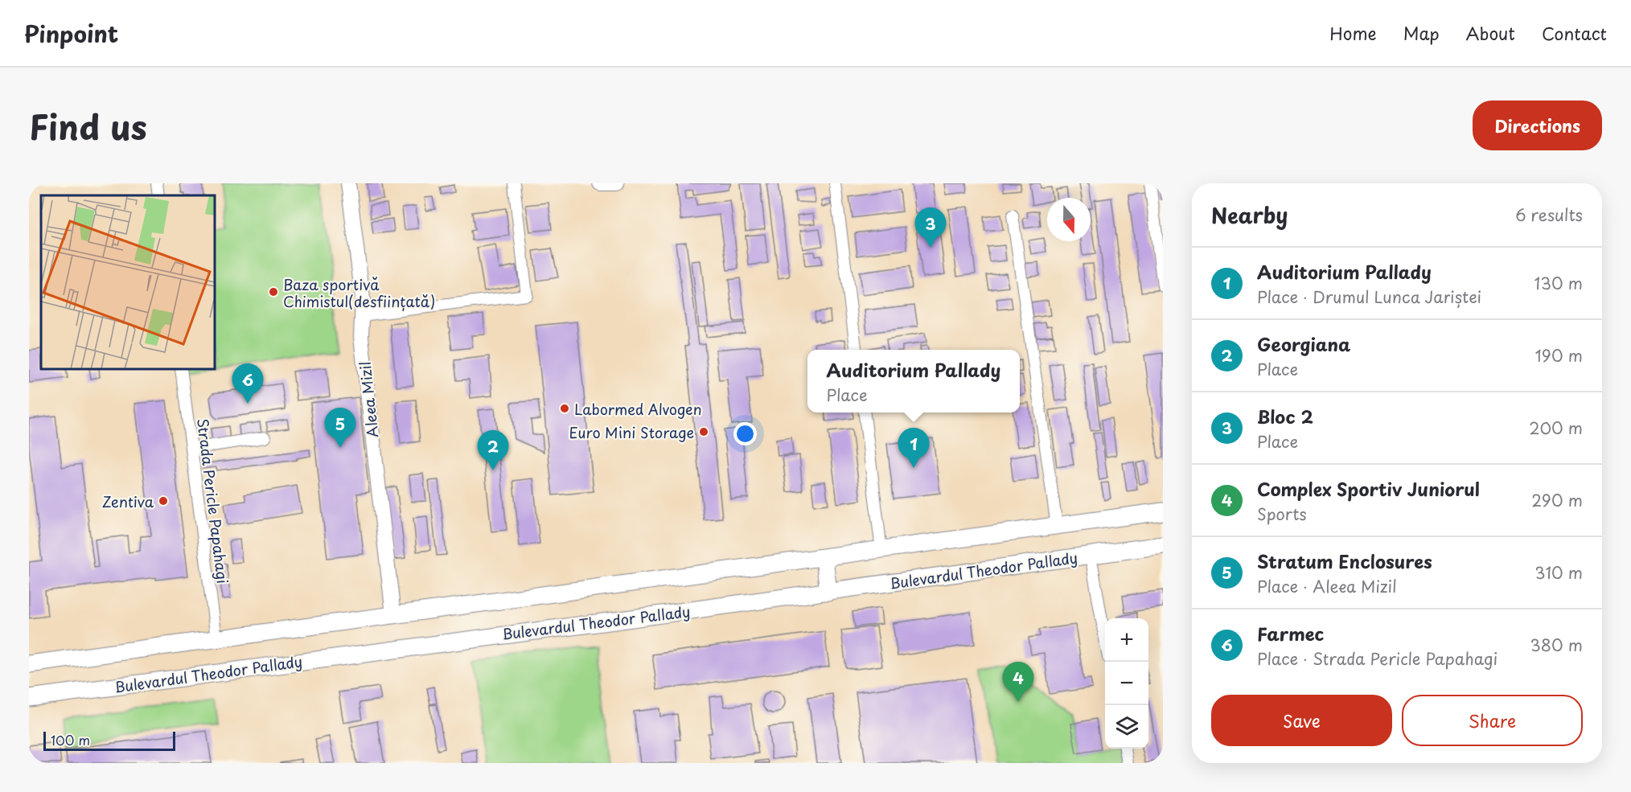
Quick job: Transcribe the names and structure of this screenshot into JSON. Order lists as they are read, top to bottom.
{
  "streets": {
    "main road": ["Bulevardul Theodor Pallady"],
    "street": ["Aleea Mizil", "Strada Pericle Papahagi"]
  },
  "places": [
    "Baza sportivă Chimistul(desființată)",
    "Labormed Alvogen",
    "Euro Mini Storage",
    "Zentiva"
  ],
  "scale_bar": "100 m",
  "north": "bottom",
  "page": {
    "header": "Pinpoint",
    "nav": [
      "Home",
      "Map",
      "About",
      "Contact"
    ],
    "title": "Find us",
    "buttons": [
      "Directions",
      ["Save", "Share"]
    ],
    "heading": ["Nearby", "6 results"],
    "pins": [
      "3",
      "6",
      "5",
      "1",
      "2",
      "4"
    ],
    "list": [
      {
        "mark": "1",
        "name": "Auditorium Pallady",
        "note": "Place · Drumul Lunca Jariștei",
        "value": "130 m"
      },
      {
        "mark": "2",
        "name": "Georgiana",
        "note": "Place",
        "value": "190 m"
      },
      {
        "mark": "3",
        "name": "Bloc 2",
        "note": "Place",
        "value": "200 m"
      },
      {
        "mark": "4",
        "name": "Complex Sportiv Juniorul",
        "note": "Sports",
        "value": "290 m"
      },
      {
        "mark": "5",
        "name": "Stratum Enclosures",
        "note": "Place · Aleea Mizil",
        "value": "310 m"
      },
      {
        "mark": "6",
        "name": "Farmec",
        "note": "Place · Strada Pericle Papahagi",
        "value": "380 m"
      }
    ],
    "popup": ["Auditorium Pallady", "Place"],
    "map_buttons": ["+", "−"],
    "scale": "100 m"
  }
}
